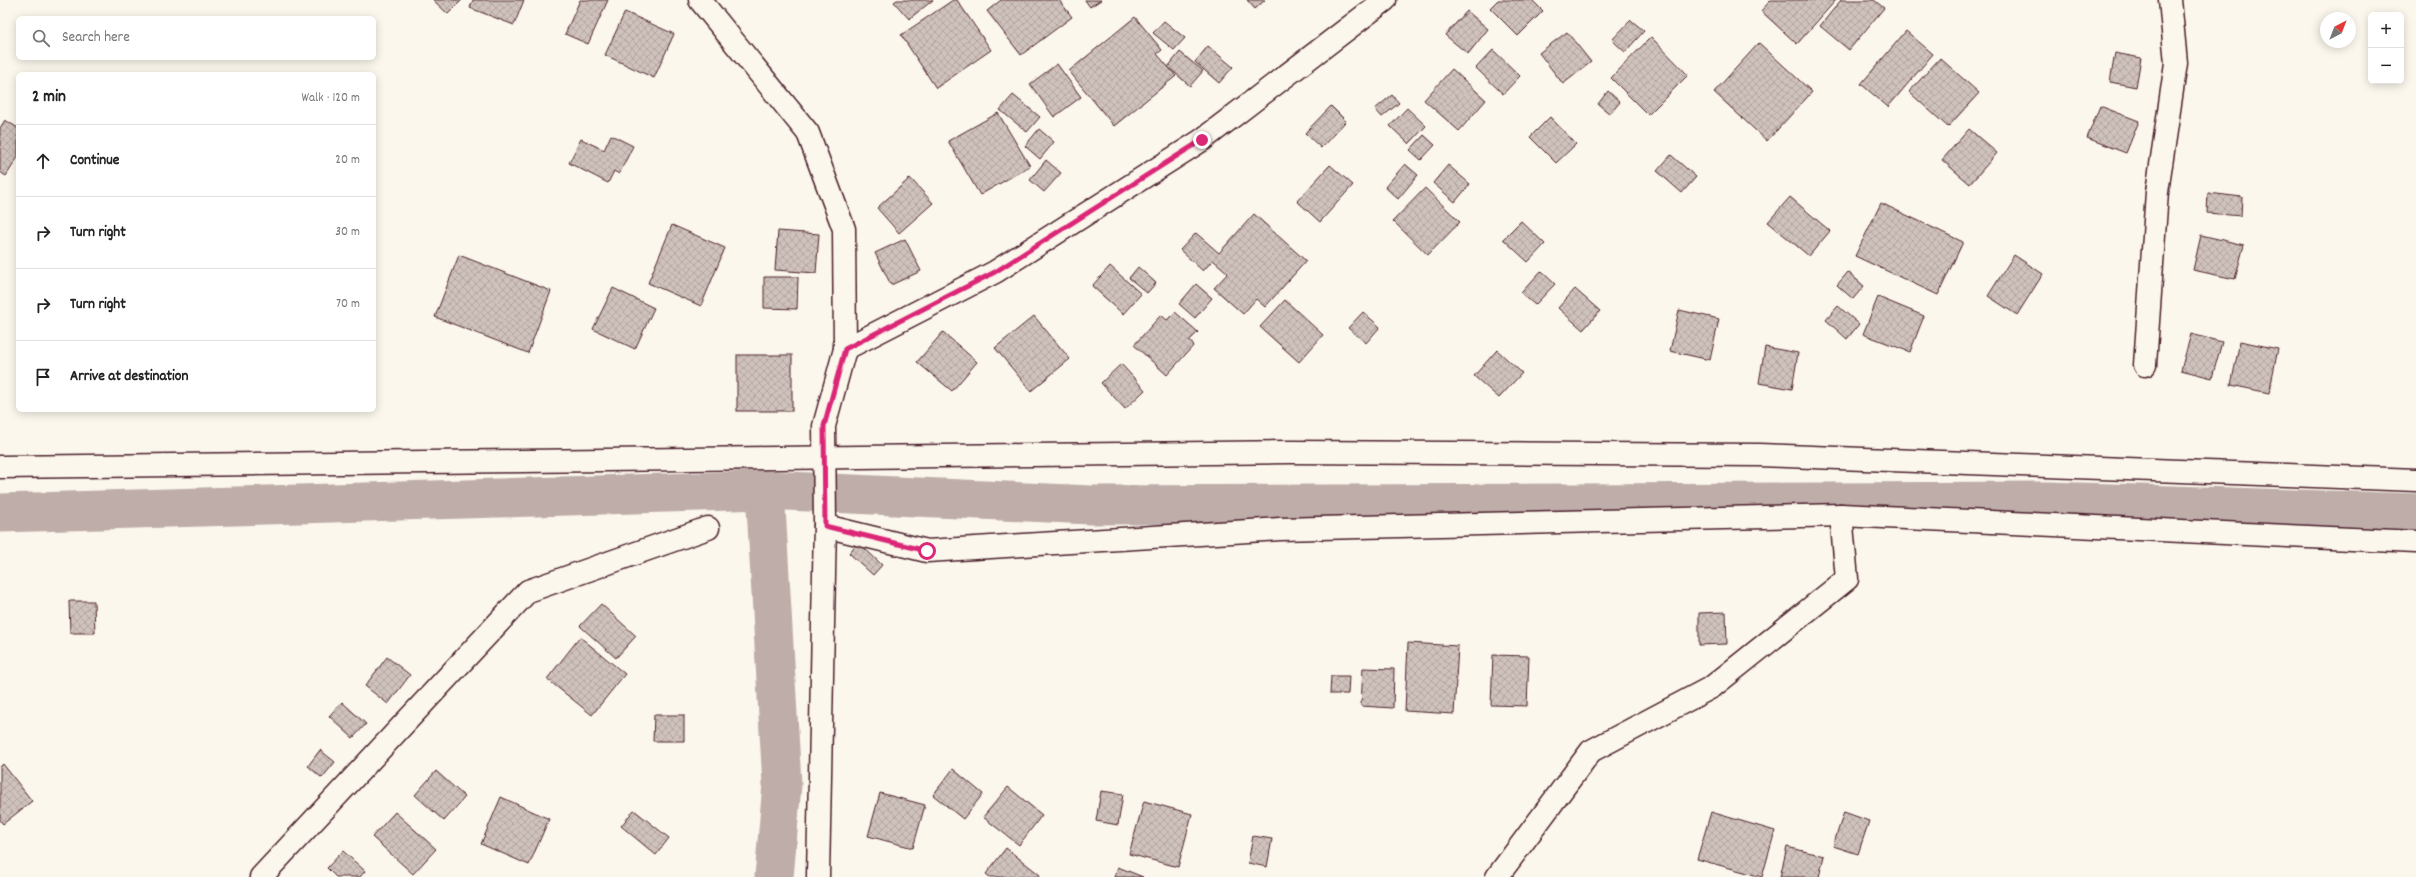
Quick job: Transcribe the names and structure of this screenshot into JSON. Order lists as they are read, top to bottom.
{
  "north": "top right",
  "page": {
    "map_buttons": ["+", "−"],
    "search": "Search here",
    "heading": ["2 min", "Walk · 120 m"],
    "list": [
      ["Continue", "20 m"],
      ["Turn right", "30 m"],
      ["Turn right", "70 m"],
      "Arrive at destination"
    ]
  }
}
